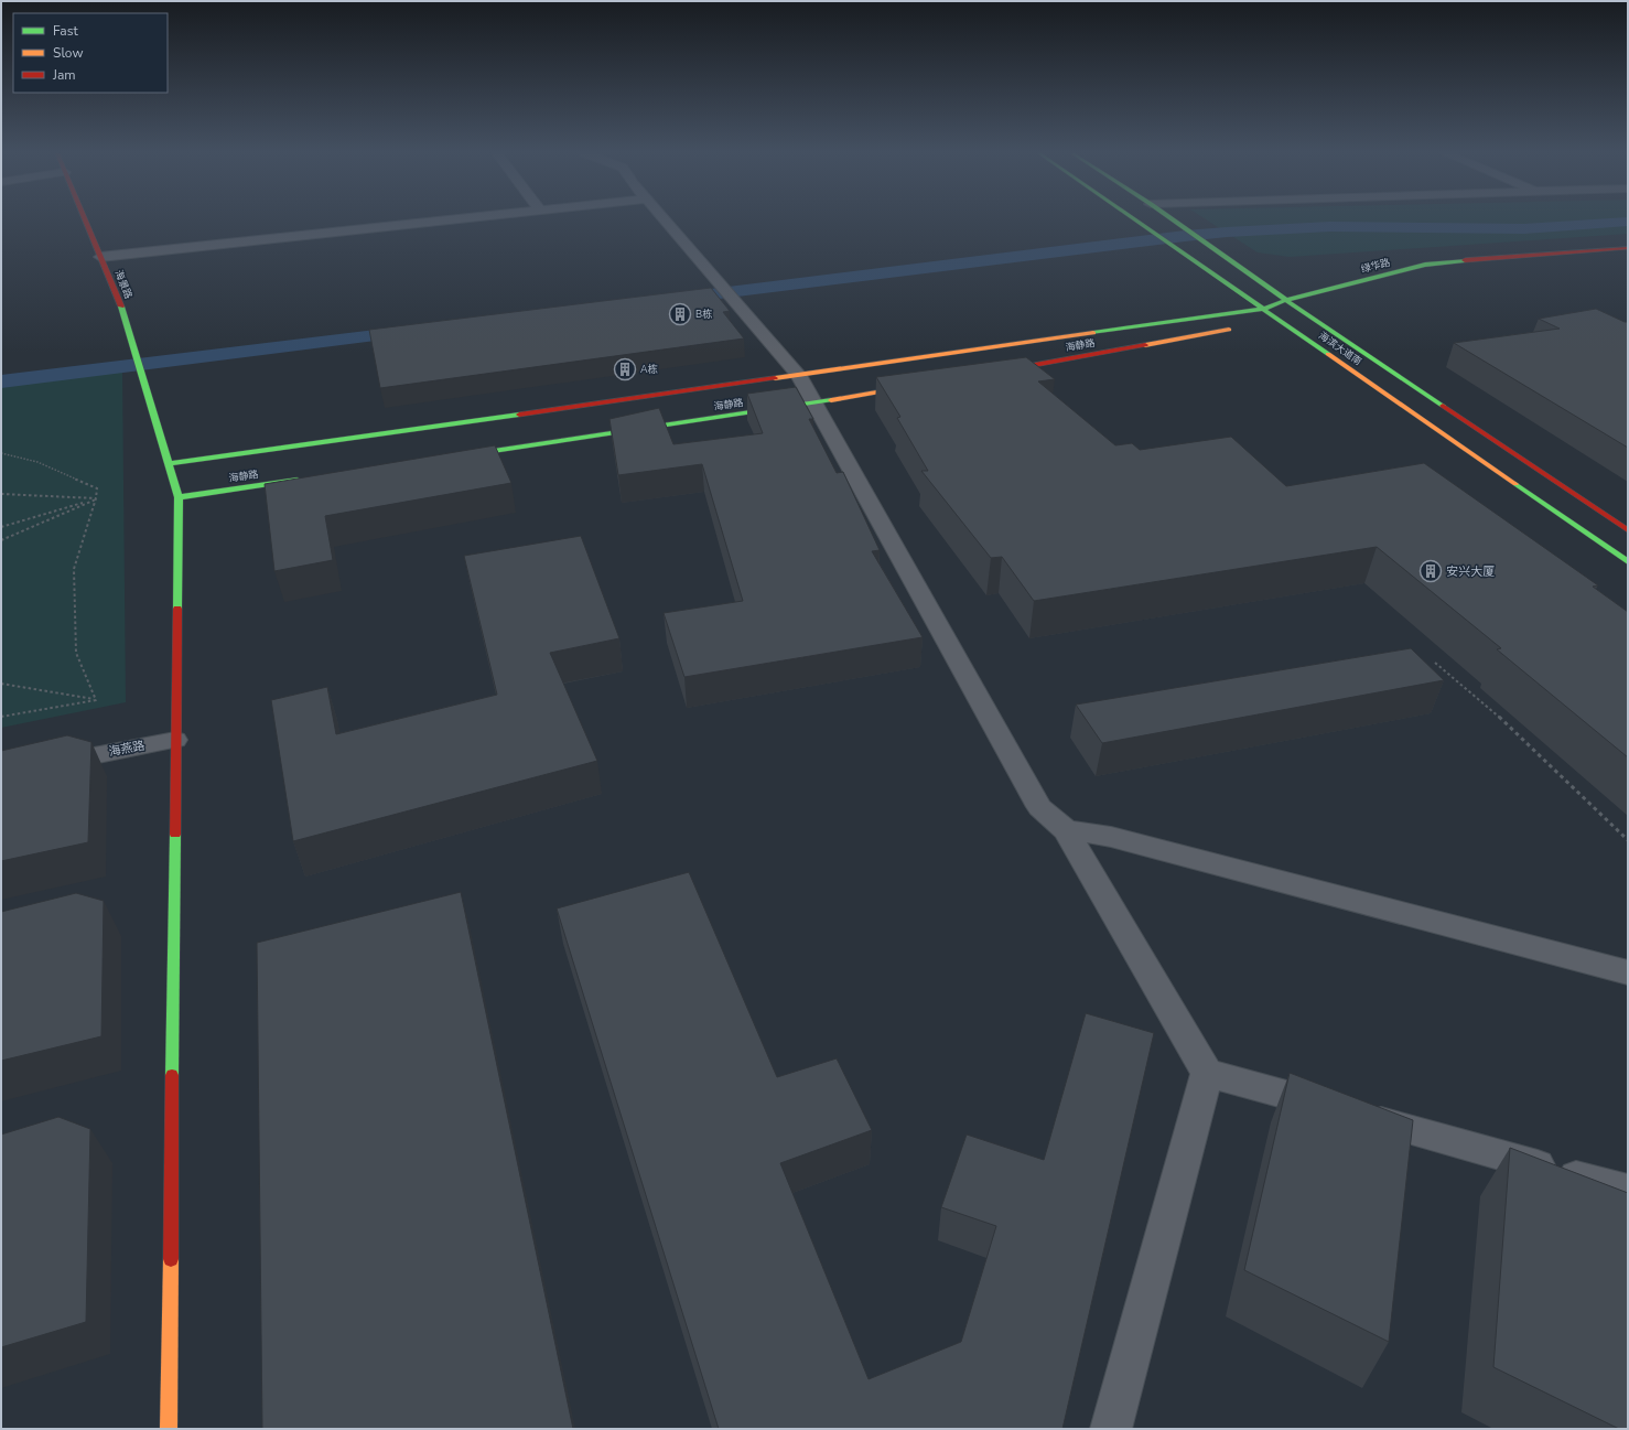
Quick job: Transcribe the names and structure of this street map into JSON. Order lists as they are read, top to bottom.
{
  "streets": {
    "street": [
      "绿华路",
      "海景路",
      "海静路",
      "海滨大道南",
      "海燕路"
    ]
  },
  "crossings": [
    ["绿华路", "海静路"],
    ["绿华路", "海滨大道南"],
    ["海景路", "海静路"],
    ["海景路", "海燕路"],
    ["海静路", "海滨大道南"]
  ],
  "places": {
    "building": ["B栋", "A栋", "安兴大厦"]
  },
  "legend": ["Fast", "Slow", "Jam"]
}
